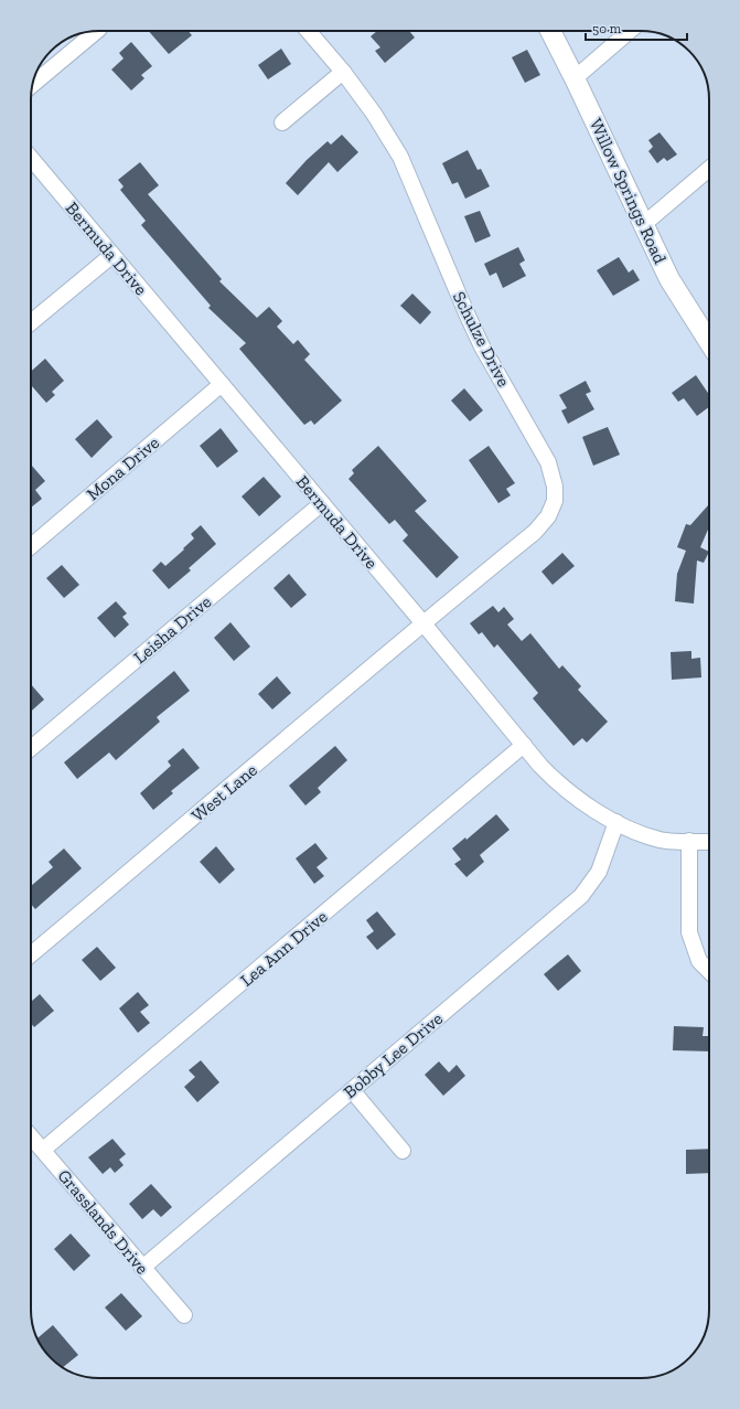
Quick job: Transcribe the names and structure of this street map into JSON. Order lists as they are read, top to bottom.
{
  "streets": {
    "street": [
      "Willow Springs Road",
      "Bermuda Drive",
      "Schulze Drive",
      "Mona Drive",
      "Leisha Drive",
      "West Lane",
      "Lea Ann Drive",
      "Bobby Lee Drive",
      "Grasslands Drive"
    ]
  },
  "crossings": [
    ["Bermuda Drive", "Schulze Drive"],
    ["Bermuda Drive", "Mona Drive"],
    ["Bermuda Drive", "Leisha Drive"],
    ["Bermuda Drive", "West Lane"],
    ["Bermuda Drive", "Lea Ann Drive"],
    ["Bermuda Drive", "Bobby Lee Drive"],
    ["Schulze Drive", "West Lane"],
    ["Lea Ann Drive", "Grasslands Drive"],
    ["Bobby Lee Drive", "Grasslands Drive"]
  ],
  "scale_bar": "50 m"
}
